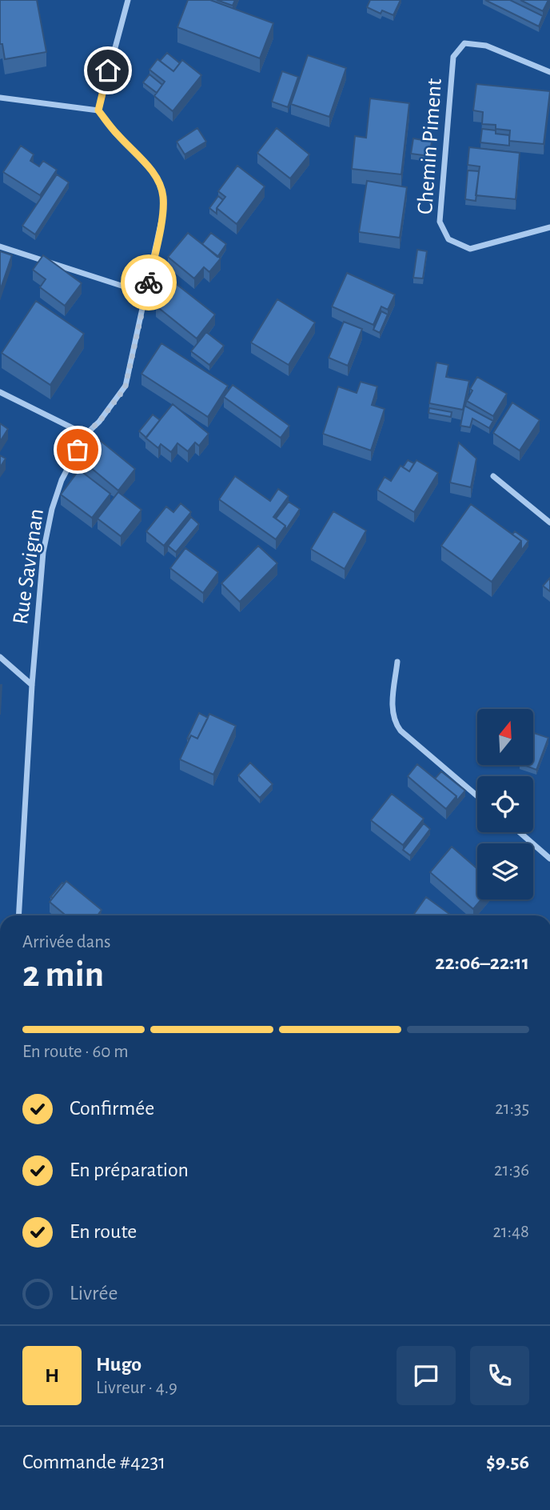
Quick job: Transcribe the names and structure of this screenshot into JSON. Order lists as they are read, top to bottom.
{
  "streets": {
    "street": ["Chemin Piment", "Rue Savignan"]
  },
  "north": "top",
  "page": {
    "heading": ["2 min", "Arrivée dans", "22:06–22:11"],
    "panel": [
      "Hugo",
      "Livreur · 4.9",
      "Commande #4231",
      "$9.56"
    ],
    "bar": "En route · 60 m",
    "list": [
      ["Confirmée", "21:35"],
      ["En préparation", "21:36"],
      ["En route", "21:48"],
      "Livrée"
    ],
    "round": "H"
  }
}
